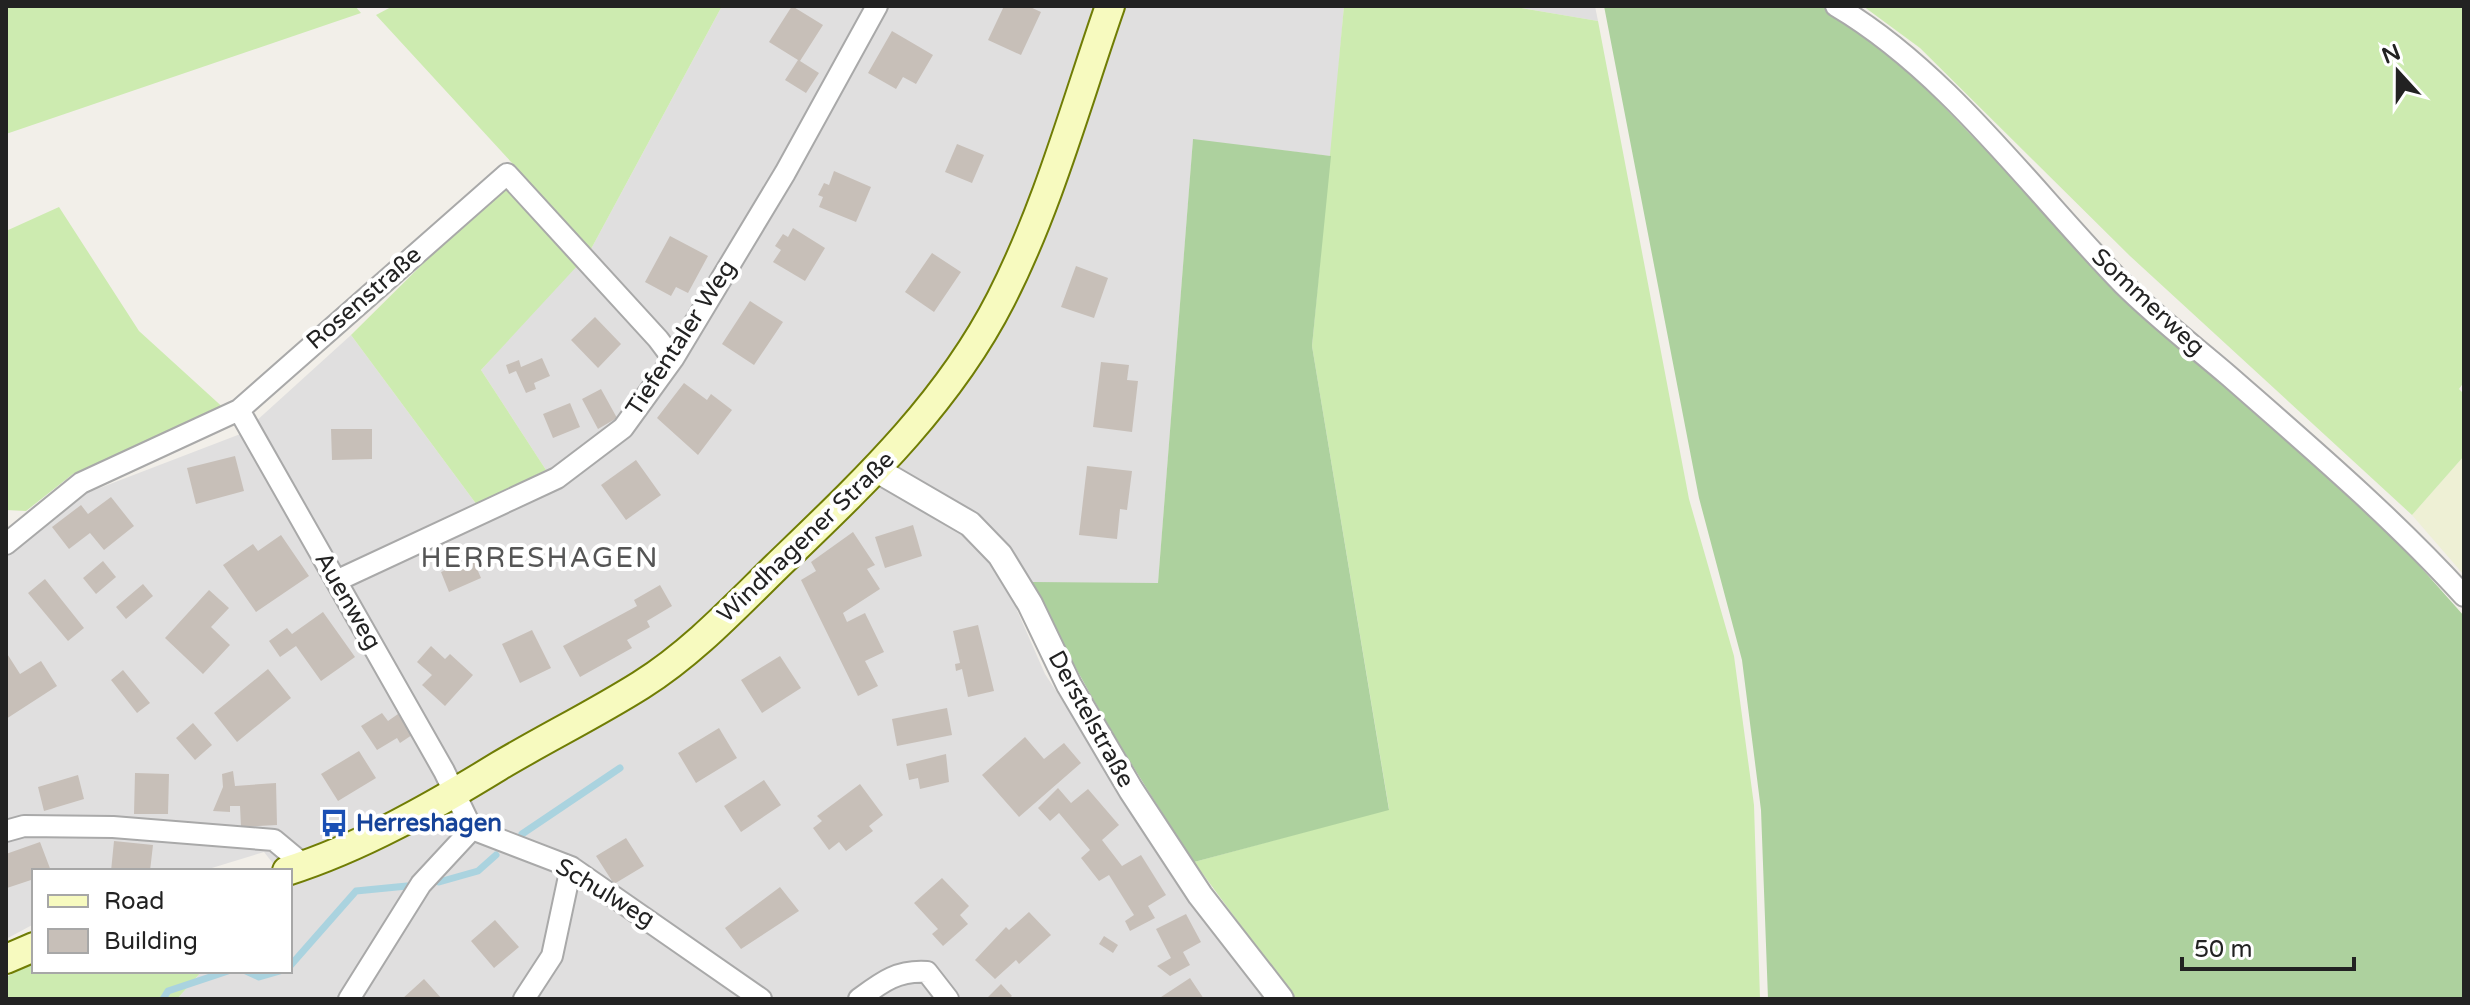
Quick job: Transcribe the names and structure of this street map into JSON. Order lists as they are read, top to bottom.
{
  "streets": {
    "main road": ["Windhagener Straße"],
    "street": [
      "Rosenstraße",
      "Sommerweg",
      "Tiefentaler Weg",
      "Auenweg",
      "Derstelstraße",
      "Schulweg"
    ]
  },
  "crossings": [
    ["Rosenstraße", "Tiefentaler Weg"],
    ["Rosenstraße", "Auenweg"],
    ["Tiefentaler Weg", "Auenweg"],
    ["Windhagener Straße", "Auenweg"],
    ["Windhagener Straße", "Derstelstraße"]
  ],
  "districts": ["HERRESHAGEN"],
  "places": {
    "bus stop": ["Herreshagen"]
  },
  "legend": ["Road", "Building"],
  "scale_bar": "50 m",
  "north": "top"
}
